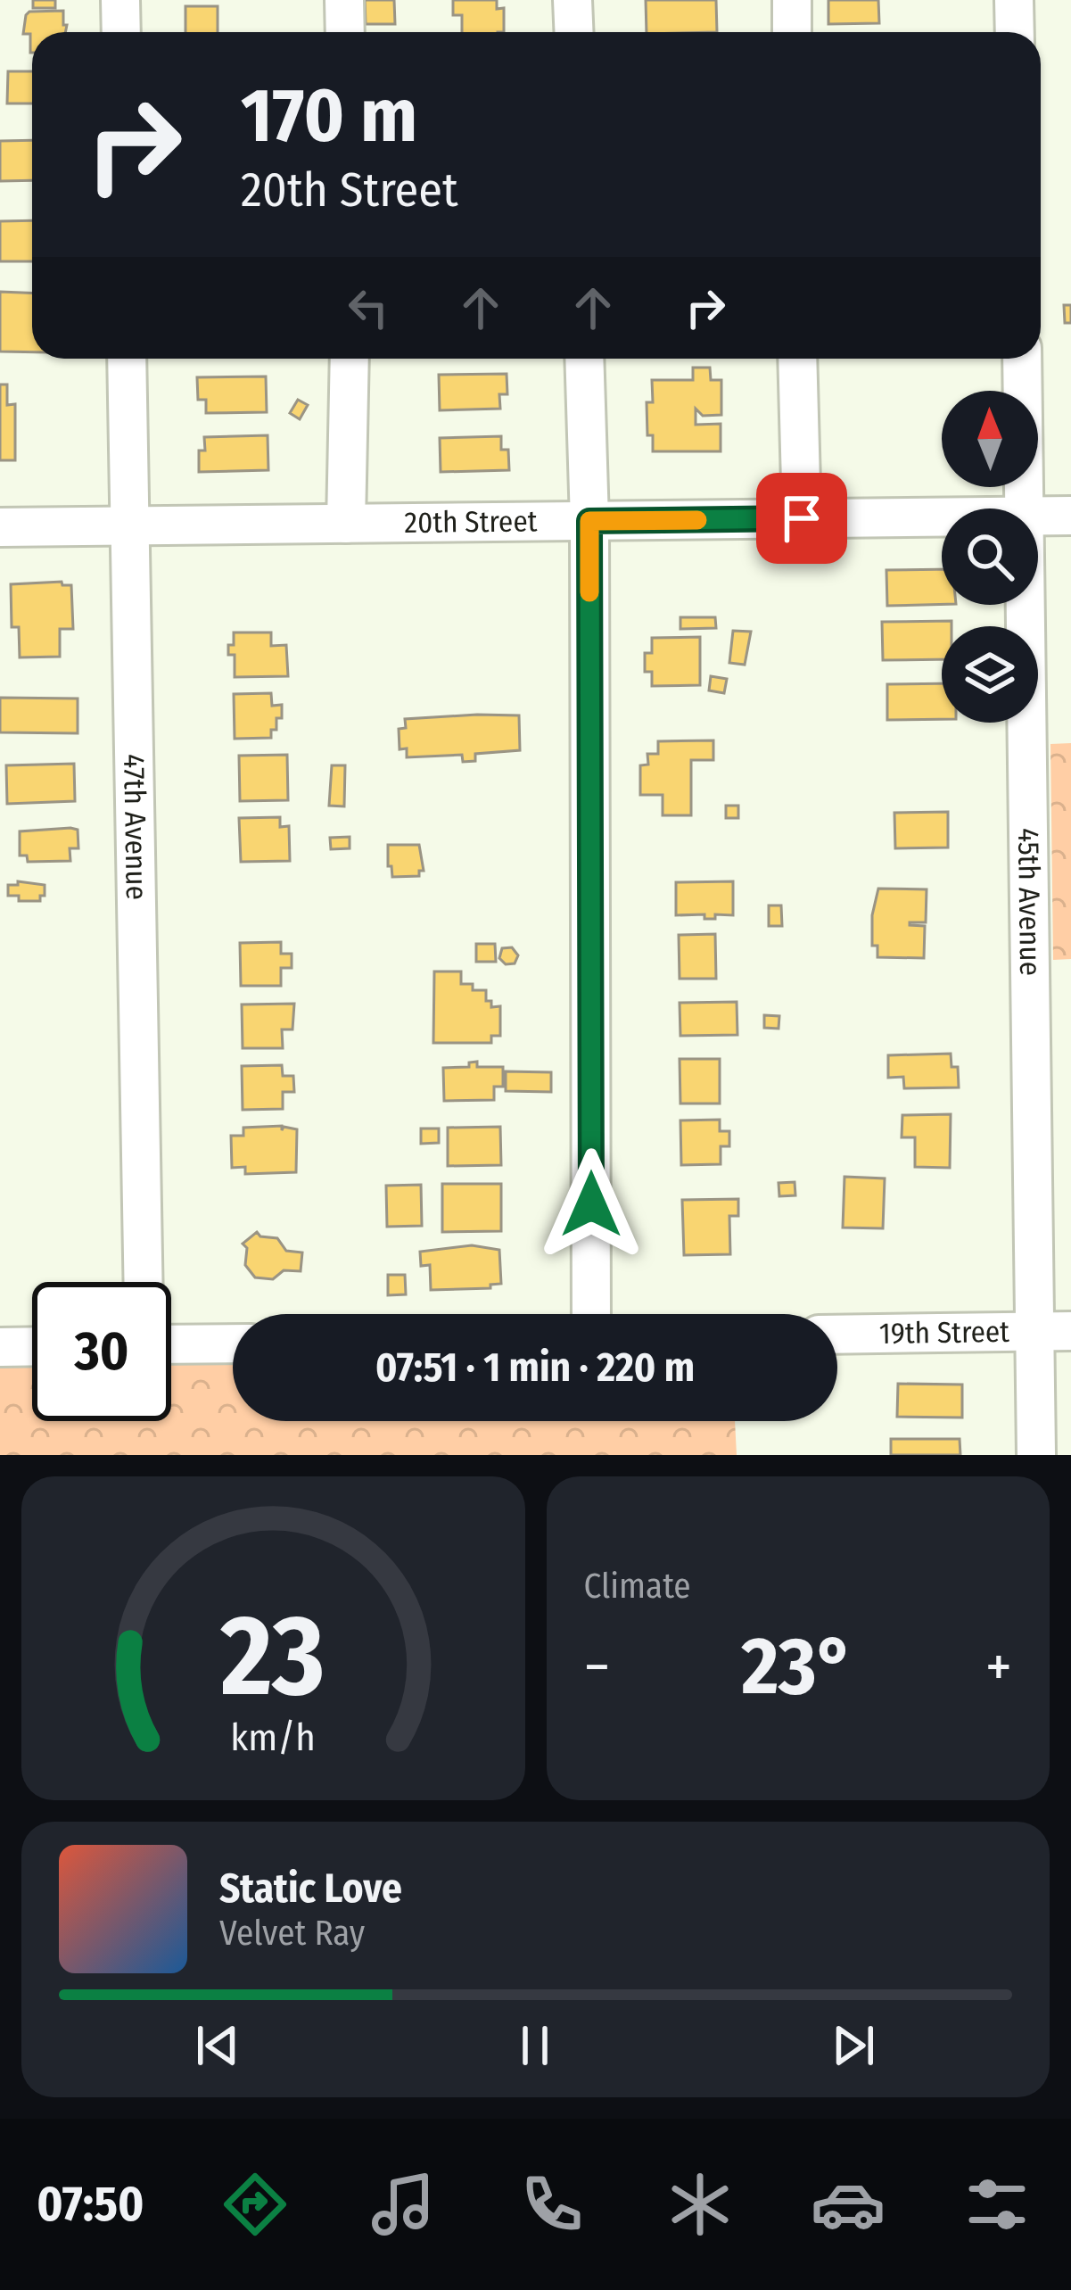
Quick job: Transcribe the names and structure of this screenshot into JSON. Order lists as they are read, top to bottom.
{
  "streets": {
    "street": [
      "20th Street",
      "47th Avenue",
      "45th Avenue",
      "19th Street"
    ]
  },
  "crossings": [
    ["20th Street", "47th Avenue"],
    ["45th Avenue", "19th Street"]
  ],
  "north": "top",
  "page": {
    "turn": ["170 m", "20th Street"],
    "limit": "30",
    "trip": "07:51 · 1 min · 220 m",
    "tile": "Climate",
    "heat": ["−", "23°", "+"],
    "song": ["Static Love", "Velvet Ray"],
    "tabs": "07:50",
    "gauge": ["23", "km/h"]
  }
}
